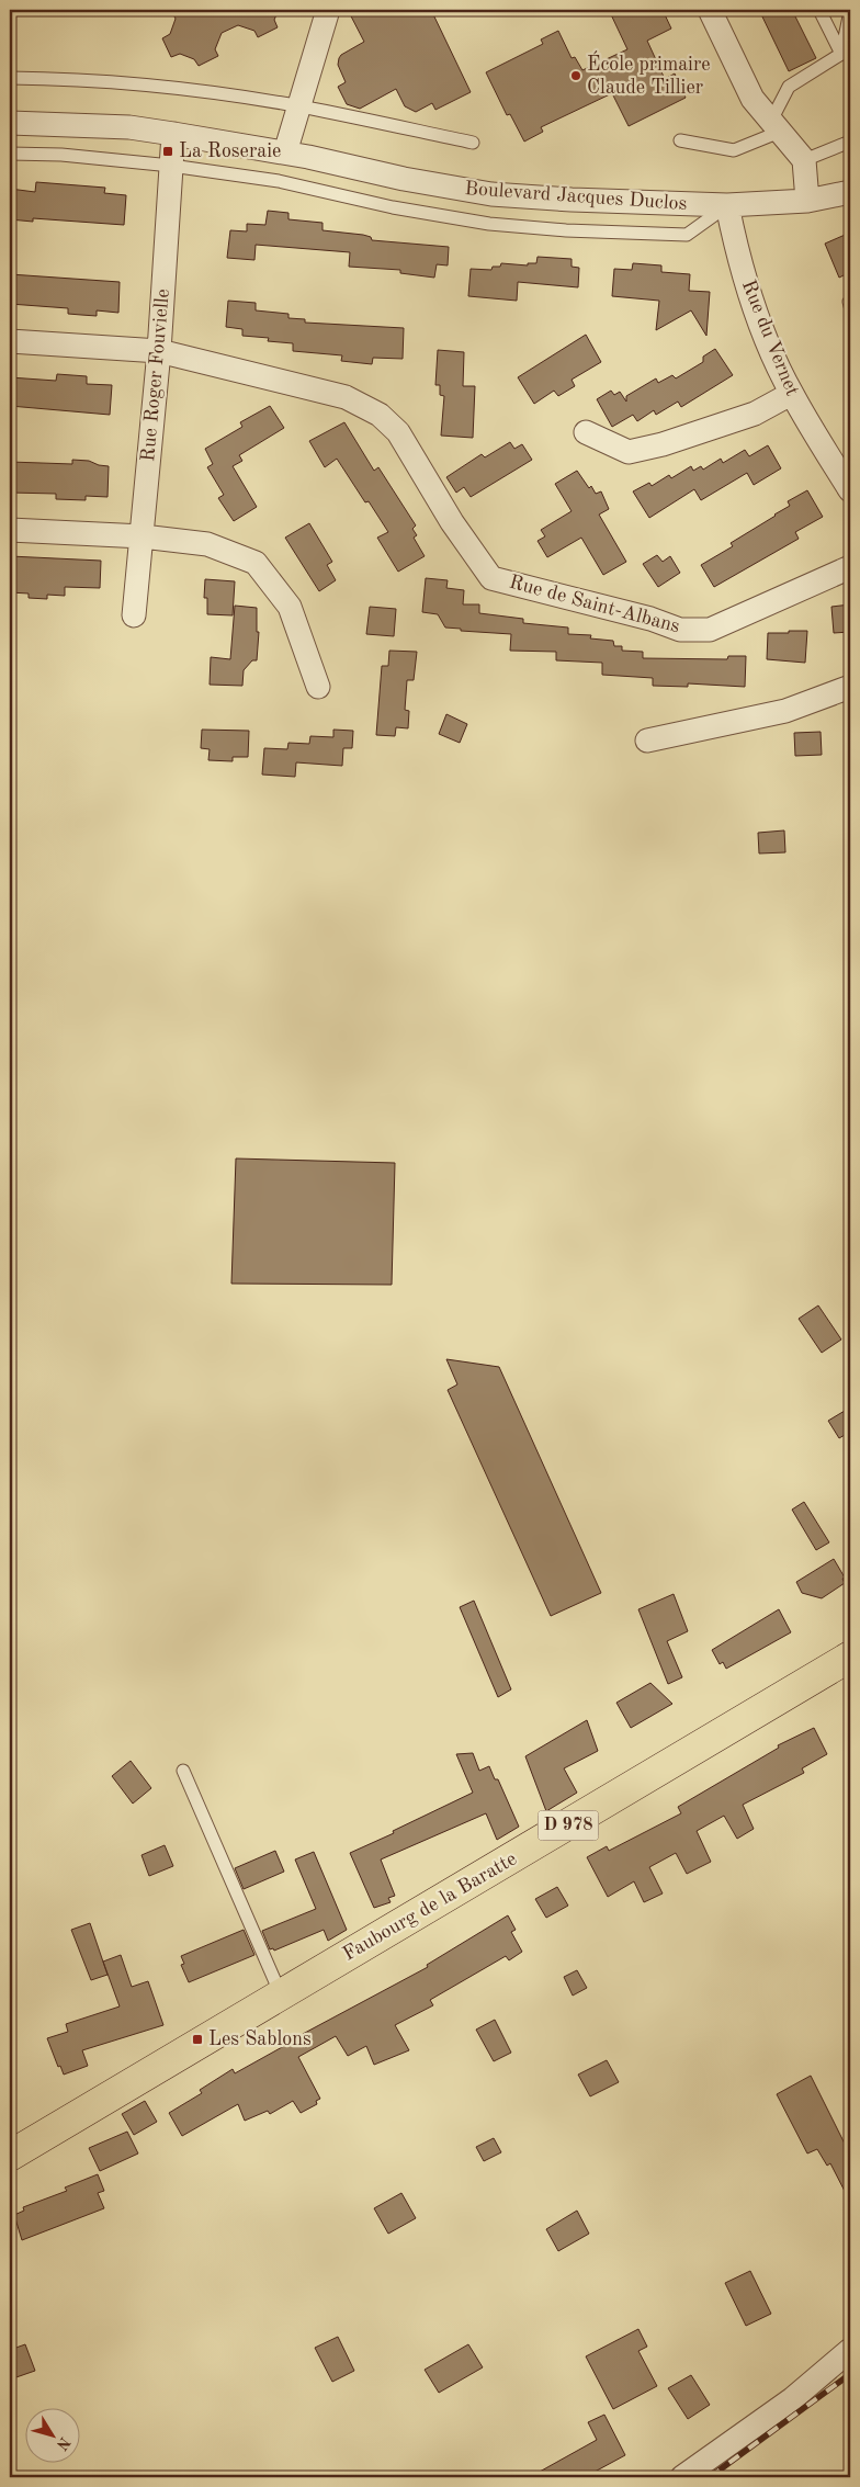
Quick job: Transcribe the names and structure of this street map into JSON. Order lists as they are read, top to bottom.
{
  "streets": {
    "main road": ["D 978", "Faubourg de la Baratte"],
    "street": [
      "Boulevard Jacques Duclos",
      "Rue du Vernet",
      "Rue Roger Fouvielle",
      "Rue de Saint-Albans"
    ]
  },
  "crossings": [
    ["Boulevard Jacques Duclos", "Rue du Vernet"],
    ["Boulevard Jacques Duclos", "Rue Roger Fouvielle"],
    ["Rue Roger Fouvielle", "Rue de Saint-Albans"]
  ],
  "places": {
    "other": ["École primaire Claude Tillier"],
    "transit": ["La Roseraie", "Les Sablons"]
  },
  "north": "bottom right"
}
